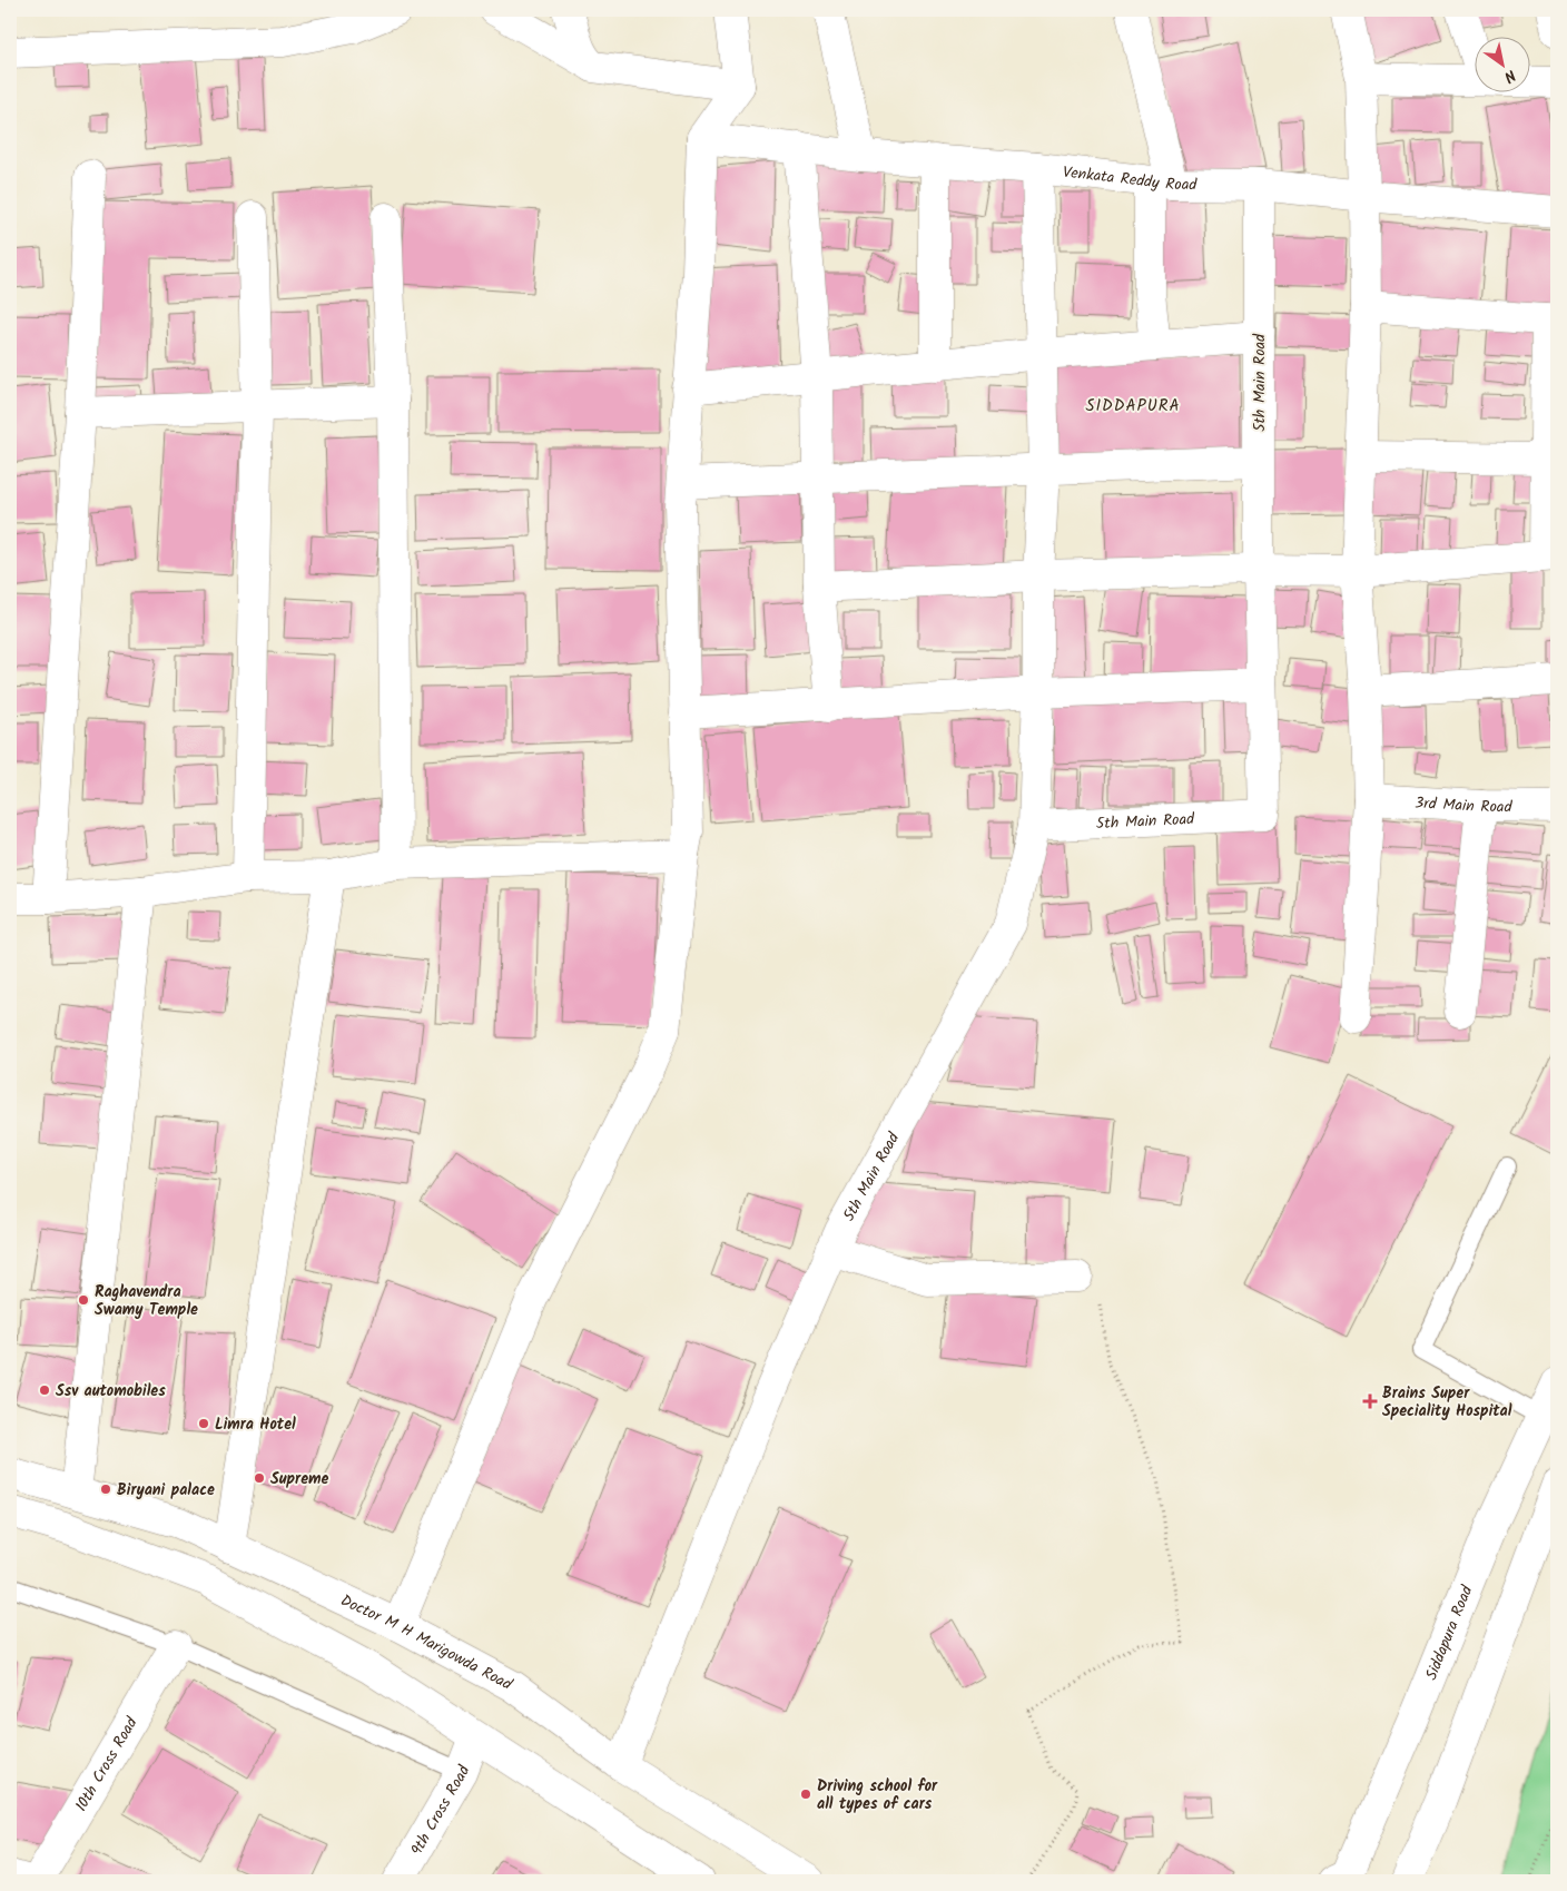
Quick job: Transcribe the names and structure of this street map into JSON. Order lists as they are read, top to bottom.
{
  "streets": {
    "street": [
      "Venkata Reddy Road",
      "5th Main Road",
      "3rd Main Road",
      "Siddapura Road",
      "Doctor M H Marigowda Road",
      "10th Cross Road",
      "9th Cross Road"
    ]
  },
  "crossings": [
    ["Venkata Reddy Road", "5th Main Road"],
    ["5th Main Road", "Doctor M H Marigowda Road"]
  ],
  "districts": ["SIDDAPURA"],
  "places": {
    "other": [
      "Raghavendra Swamy Temple",
      "Ssv automobiles",
      "Limra Hotel",
      "Supreme",
      "Biryani palace",
      "Driving school for all types of cars"
    ],
    "health": ["Brains Super Speciality Hospital"]
  },
  "north": "bottom right"
}
